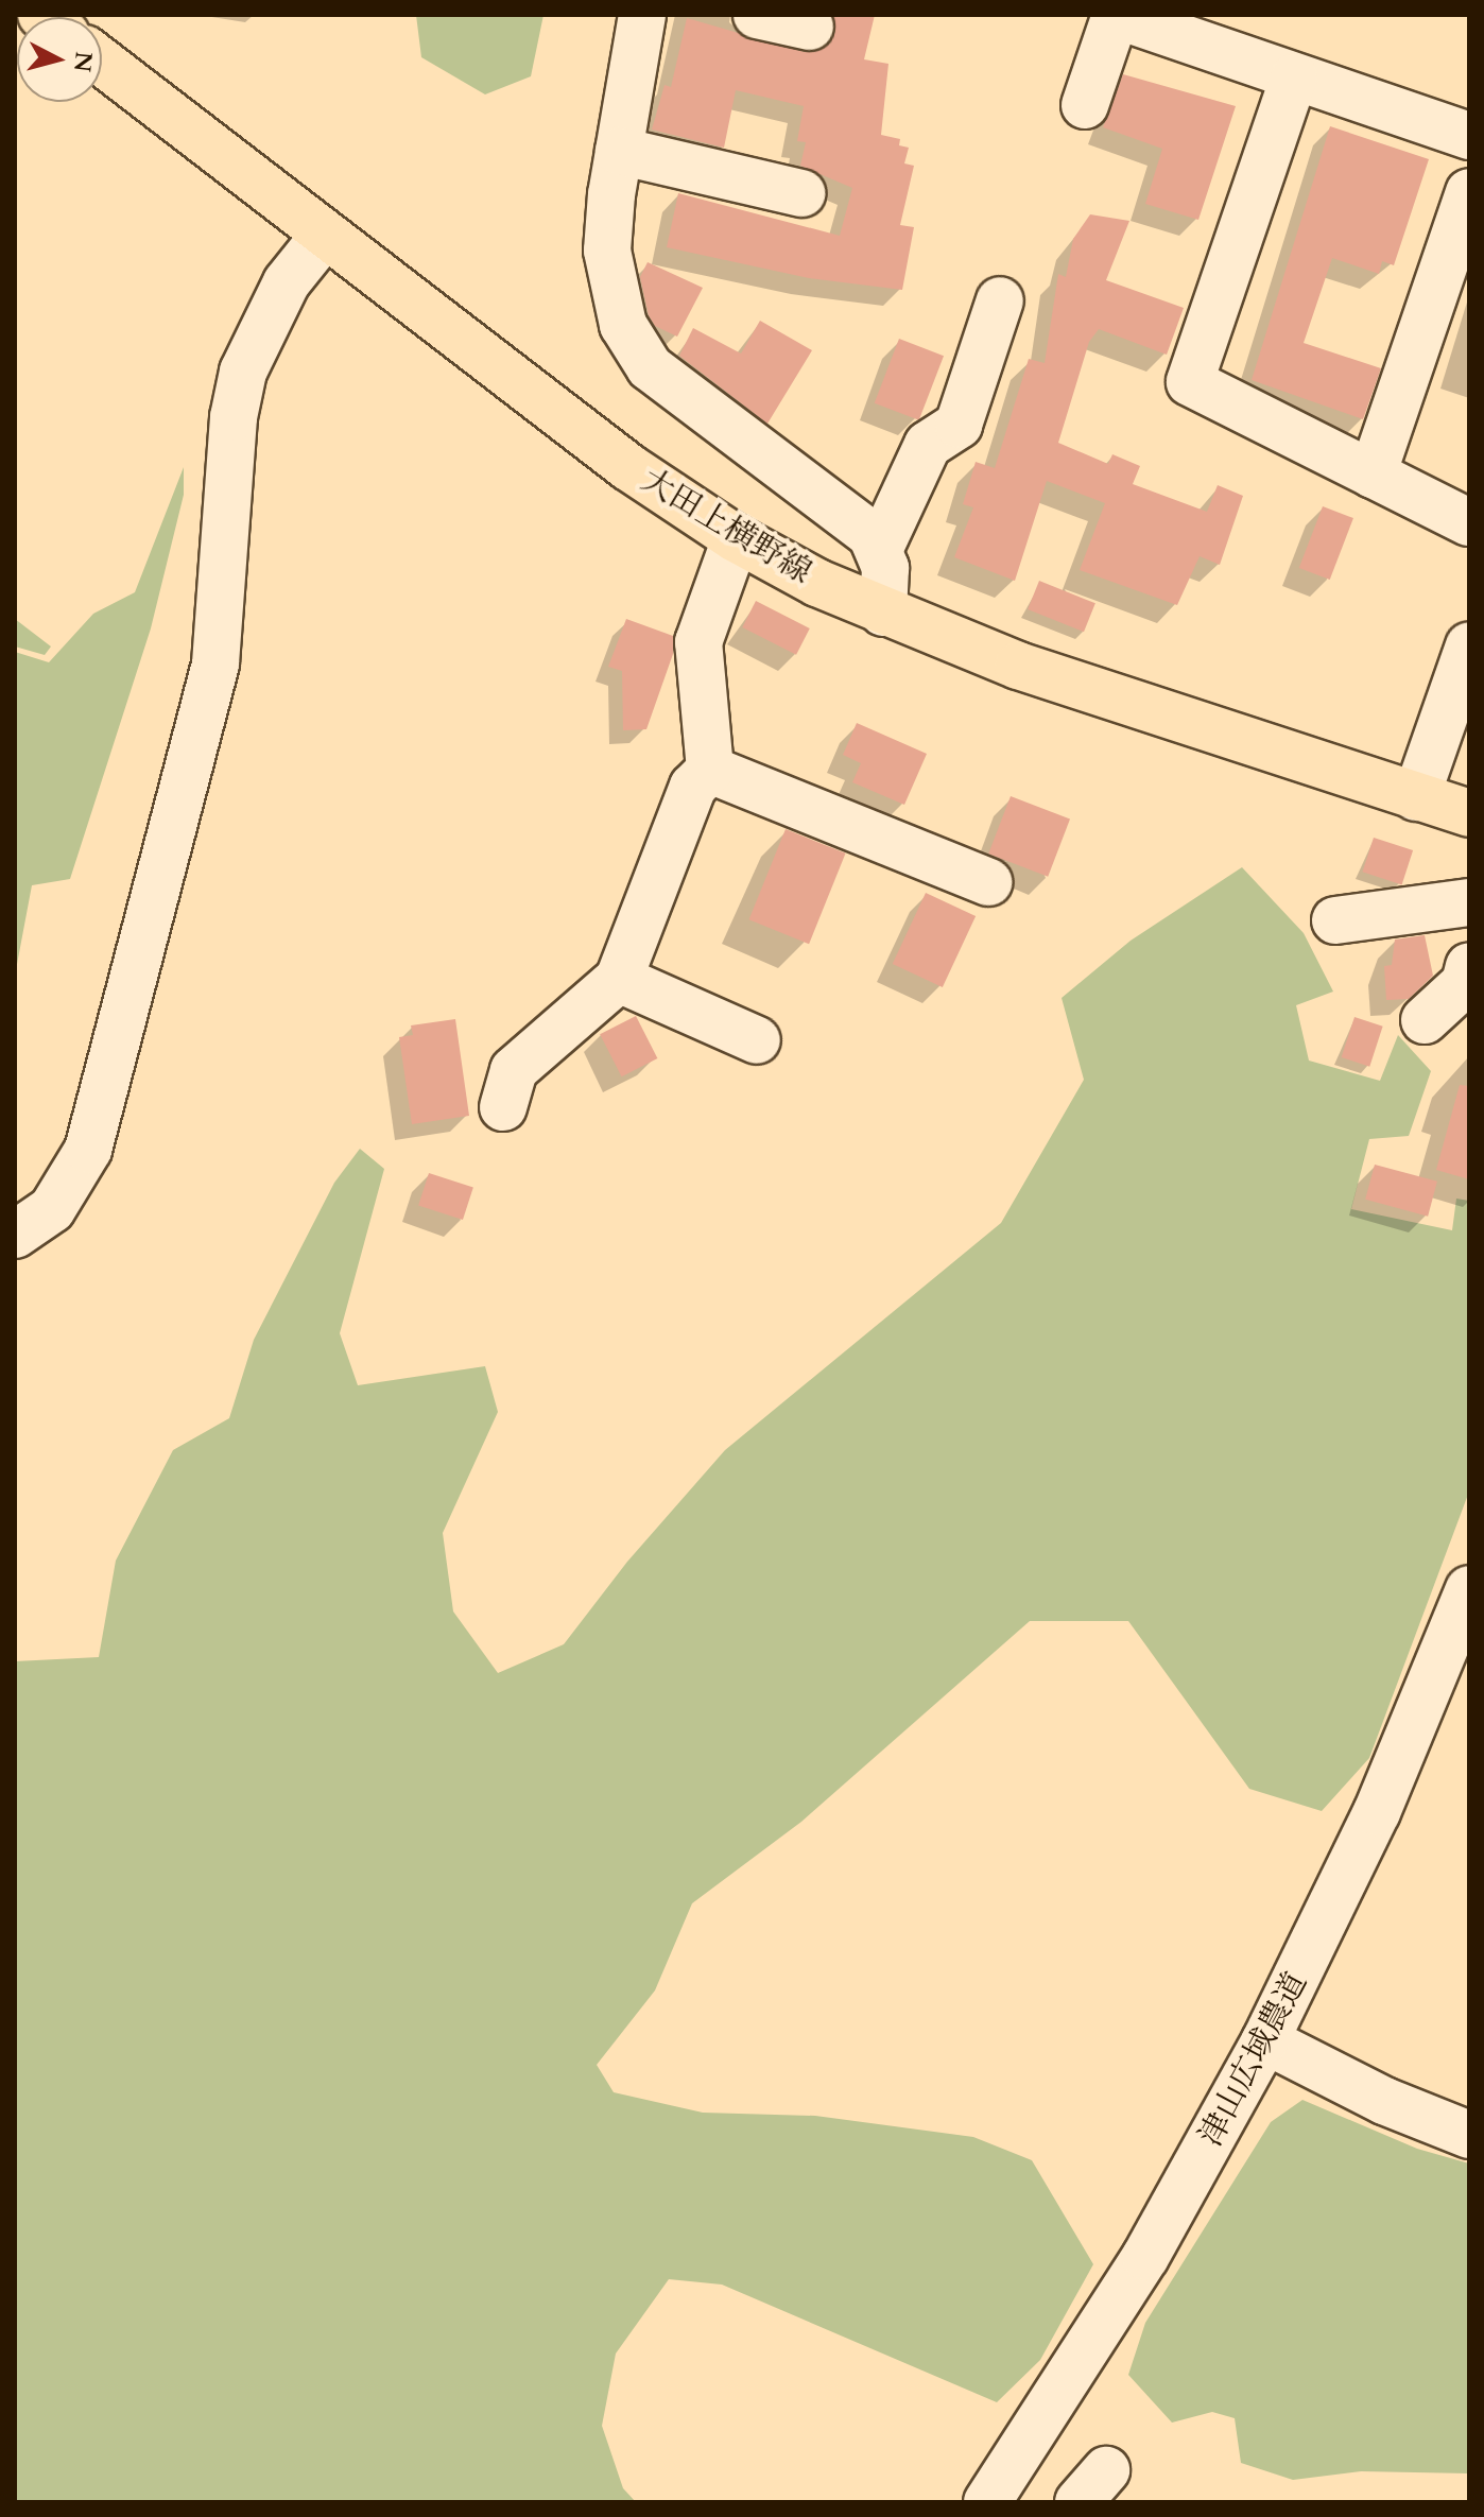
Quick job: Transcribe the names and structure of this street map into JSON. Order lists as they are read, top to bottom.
{
  "streets": {
    "main road": ["大田上横野線"],
    "street": ["津山広域農道"]
  },
  "north": "right"
}
